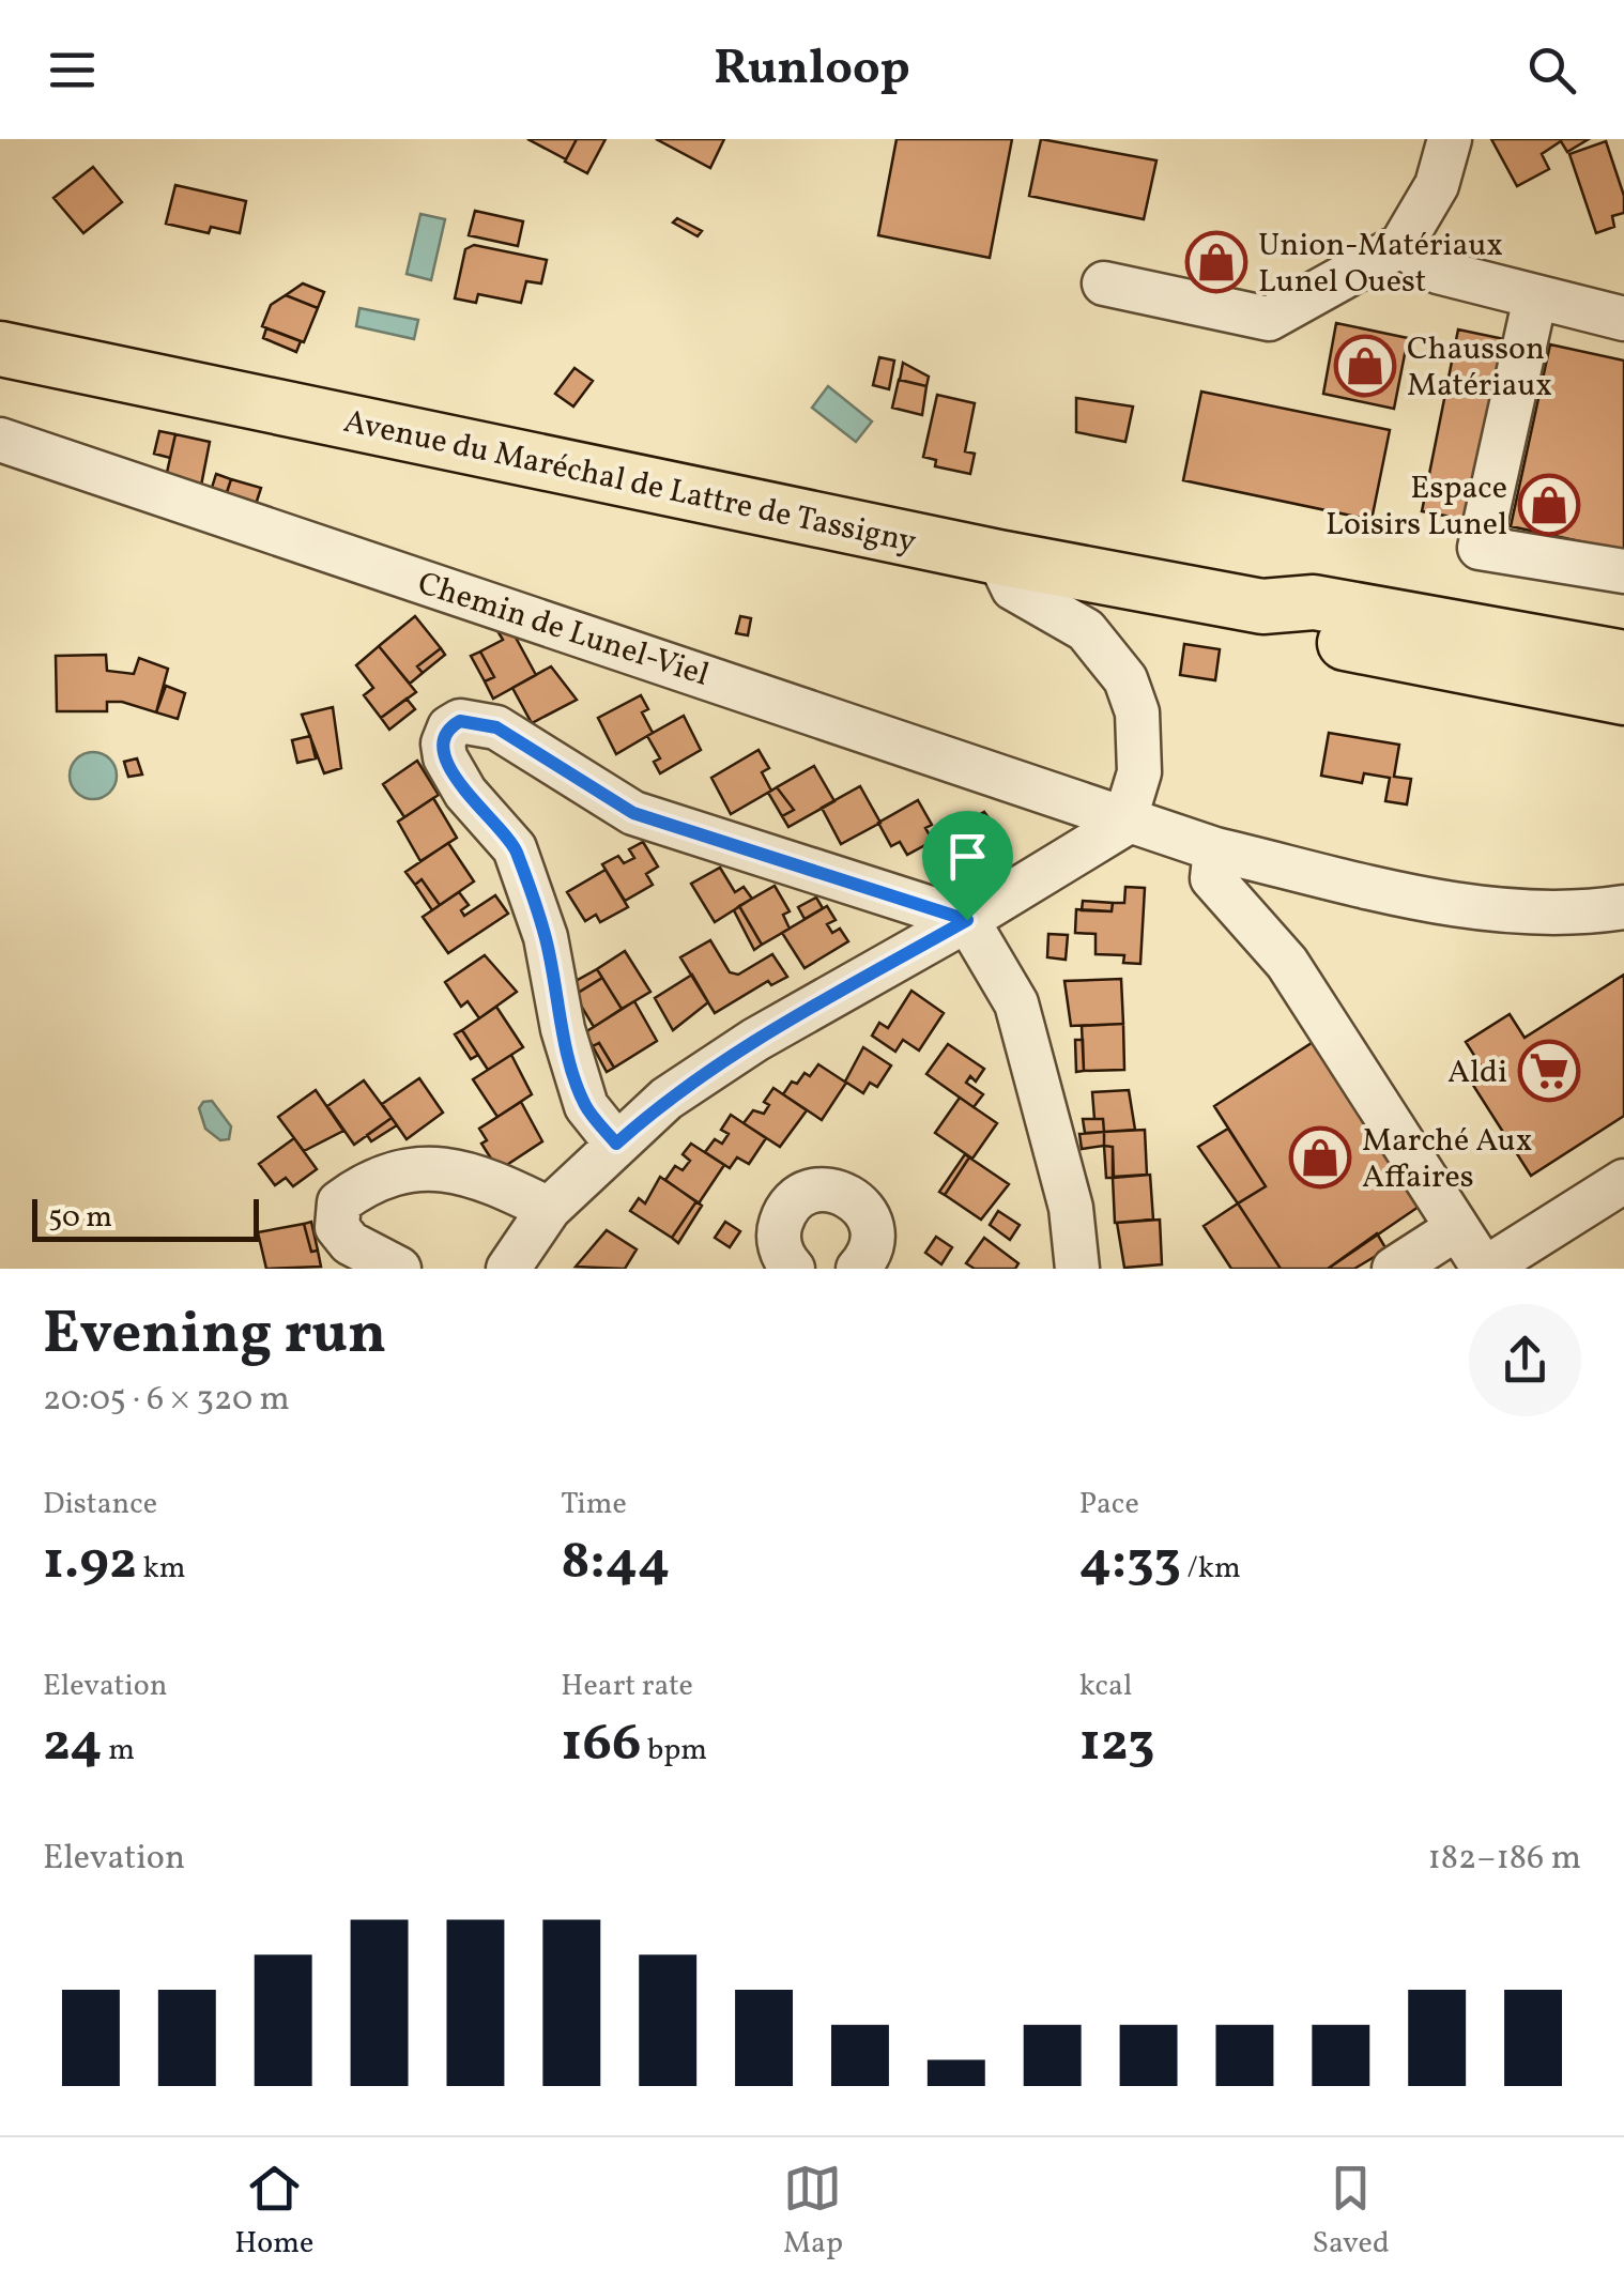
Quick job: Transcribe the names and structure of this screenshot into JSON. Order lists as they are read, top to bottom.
{
  "streets": {
    "main road": ["Avenue du Maréchal de Lattre de Tassigny"],
    "street": ["Chemin de Lunel-Viel"]
  },
  "places": {
    "shop": [
      "Union-Matériaux Lunel Ouest",
      "Chausson Matériaux",
      "Espace Loisirs Lunel",
      "Marché Aux Affaires"
    ],
    "supermarket": ["Aldi"]
  },
  "scale_bar": "50 m",
  "page": {
    "header": "Runloop",
    "scale": "50 m",
    "heading": ["Evening run", "20:05 · 6 × 320 m"],
    "stats": [
      ["Distance", "1.92 km"],
      ["Time", "8:44"],
      ["Pace", "4:33 /km"],
      ["Elevation", "24 m"],
      ["Heart rate", "166 bpm"],
      ["kcal", "123"]
    ],
    "chart": ["Elevation", "182–186 m"],
    "tabs": ["Home", "Map", "Saved"]
  }
}
